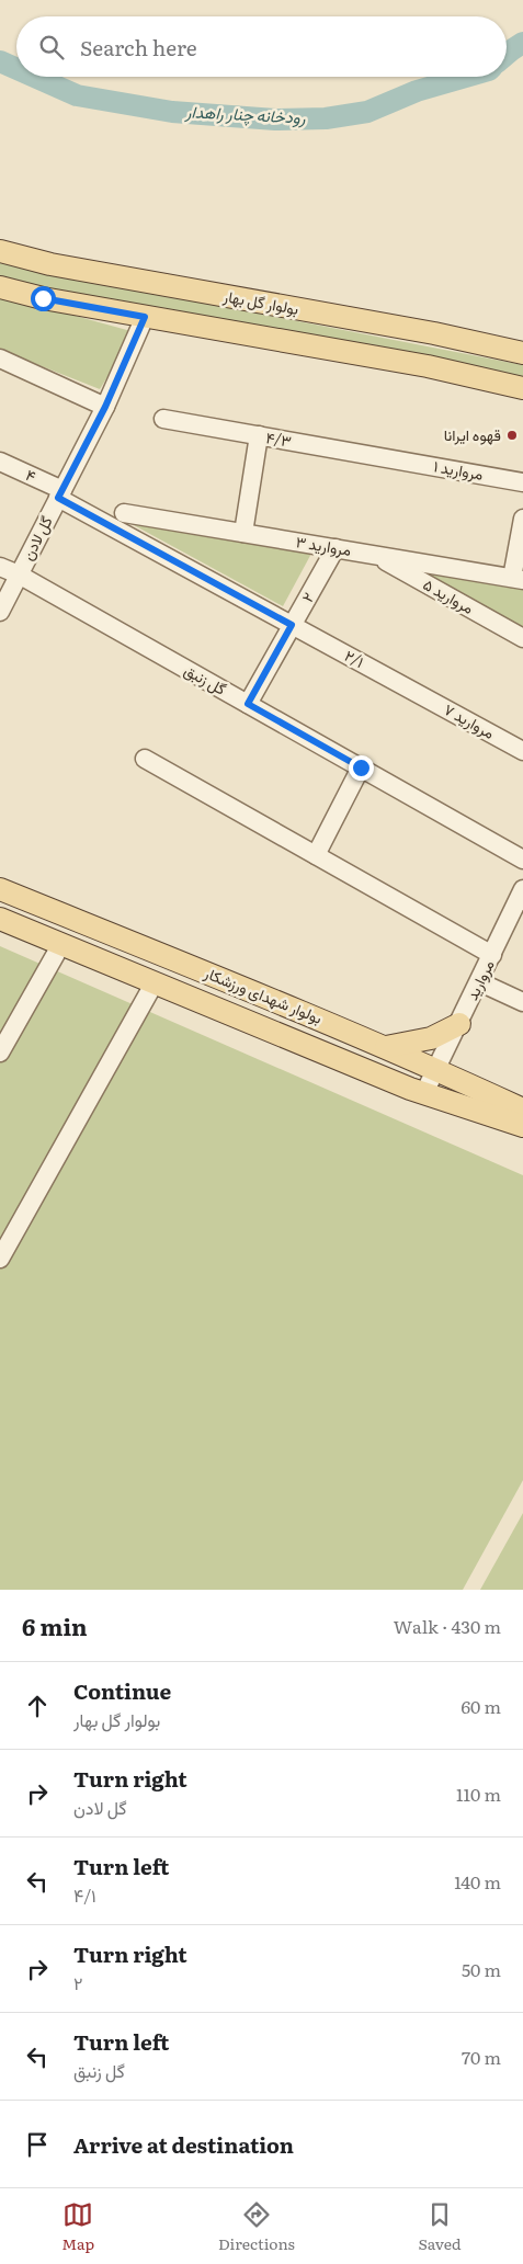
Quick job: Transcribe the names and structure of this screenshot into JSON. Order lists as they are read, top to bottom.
{
  "streets": {
    "main road": ["بولوار گل بهار", "بولوار شهدای ورزشکار"],
    "street": [
      "۴/۳",
      "مروارید ۱",
      "۴",
      "گل لادن",
      "مروارید ۳",
      "مروارید ۵",
      "۲",
      "۲/۱",
      "گل زنبق",
      "مروارید ۷",
      "مروارید"
    ]
  },
  "crossings": [
    ["۴/۳", "مروارید ۱"],
    ["۴", "گل لادن"],
    ["۴", "۲"],
    ["۴", "۲/۱"],
    ["گل لادن", "گل زنبق"],
    ["مروارید ۳", "مروارید ۵"],
    ["مروارید ۳", "۲"],
    ["۲", "۲/۱"],
    ["۲", "گل زنبق"],
    ["۲/۱", "مروارید ۷"],
    ["مروارید", "بولوار شهدای ورزشکار"]
  ],
  "water": ["رودخانه چنار راهدار"],
  "places": ["قهوه ایرانا"],
  "page": {
    "search": "Search here",
    "heading": ["6 min", "Walk · 430 m"],
    "list": [
      ["Continue", "بولوار گل بهار", "60 m"],
      ["Turn right", "گل لادن", "110 m"],
      ["Turn left", "۴/۱", "140 m"],
      ["Turn right", "۲", "50 m"],
      ["Turn left", "گل زنبق", "70 m"],
      "Arrive at destination"
    ],
    "nav": ["Map", "Directions", "Saved"]
  }
}
